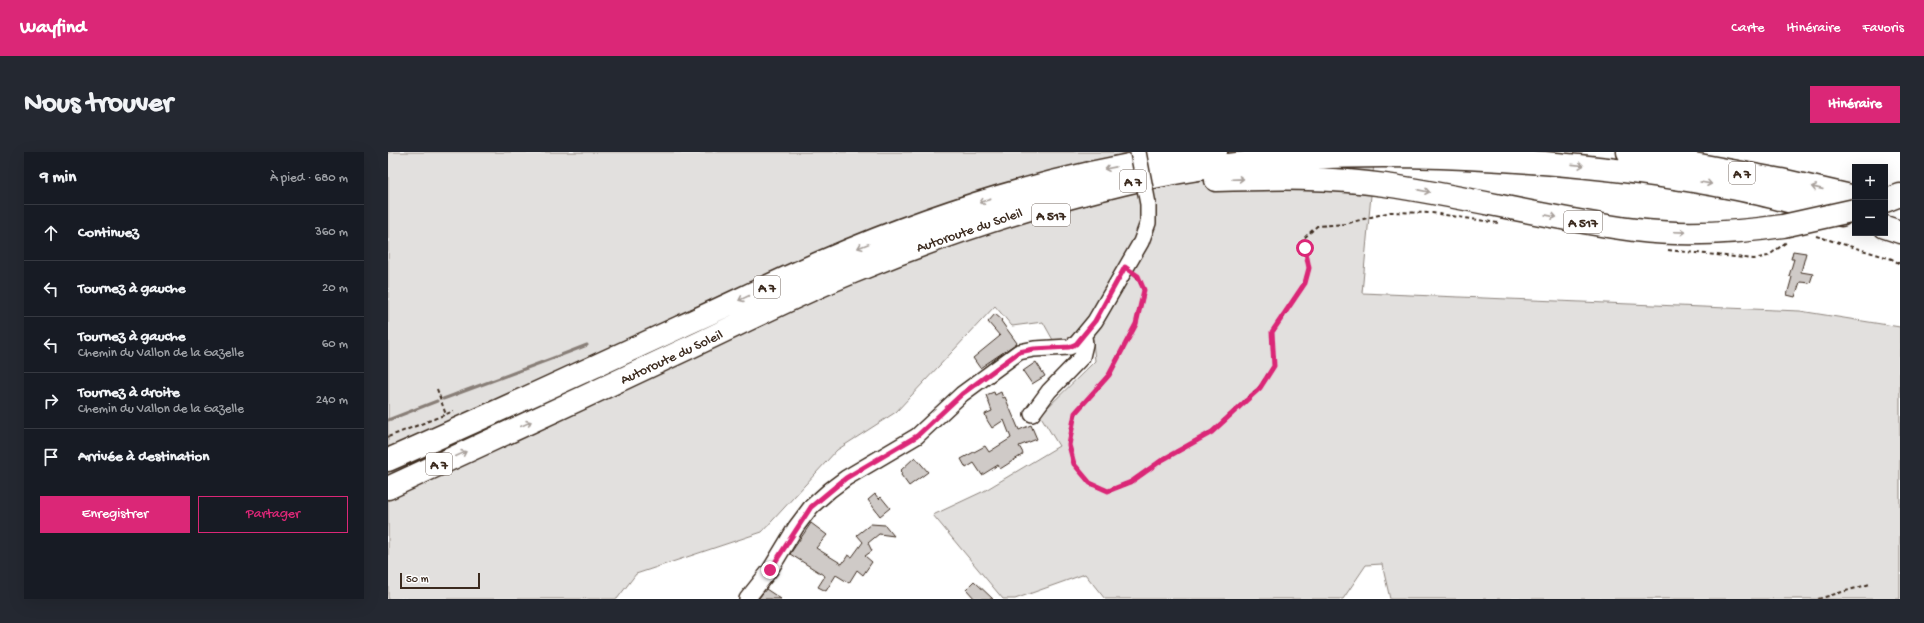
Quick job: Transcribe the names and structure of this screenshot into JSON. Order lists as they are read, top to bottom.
{
  "streets": {
    "highway": ["A 7", "A 517", "Autoroute du Soleil"]
  },
  "crossings": [
    ["A 517", "Autoroute du Soleil"]
  ],
  "scale_bar": "50 m",
  "page": {
    "header": "Wayfind",
    "nav": ["Carte", "Itinéraire", "Favoris"],
    "buttons": [
      "Itinéraire",
      ["Enregistrer", "Partager"]
    ],
    "title": "Nous trouver",
    "heading": ["9 min", "À pied · 680 m"],
    "map_buttons": ["+", "−"],
    "list": [
      ["Continuez", "360 m"],
      ["Tournez à gauche", "20 m"],
      ["Tournez à gauche", "Chemin du Vallon de la Gazelle", "60 m"],
      ["Tournez à droite", "Chemin du Vallon de la Gazelle", "240 m"],
      "Arrivée à destination"
    ],
    "scale": "50 m"
  }
}
